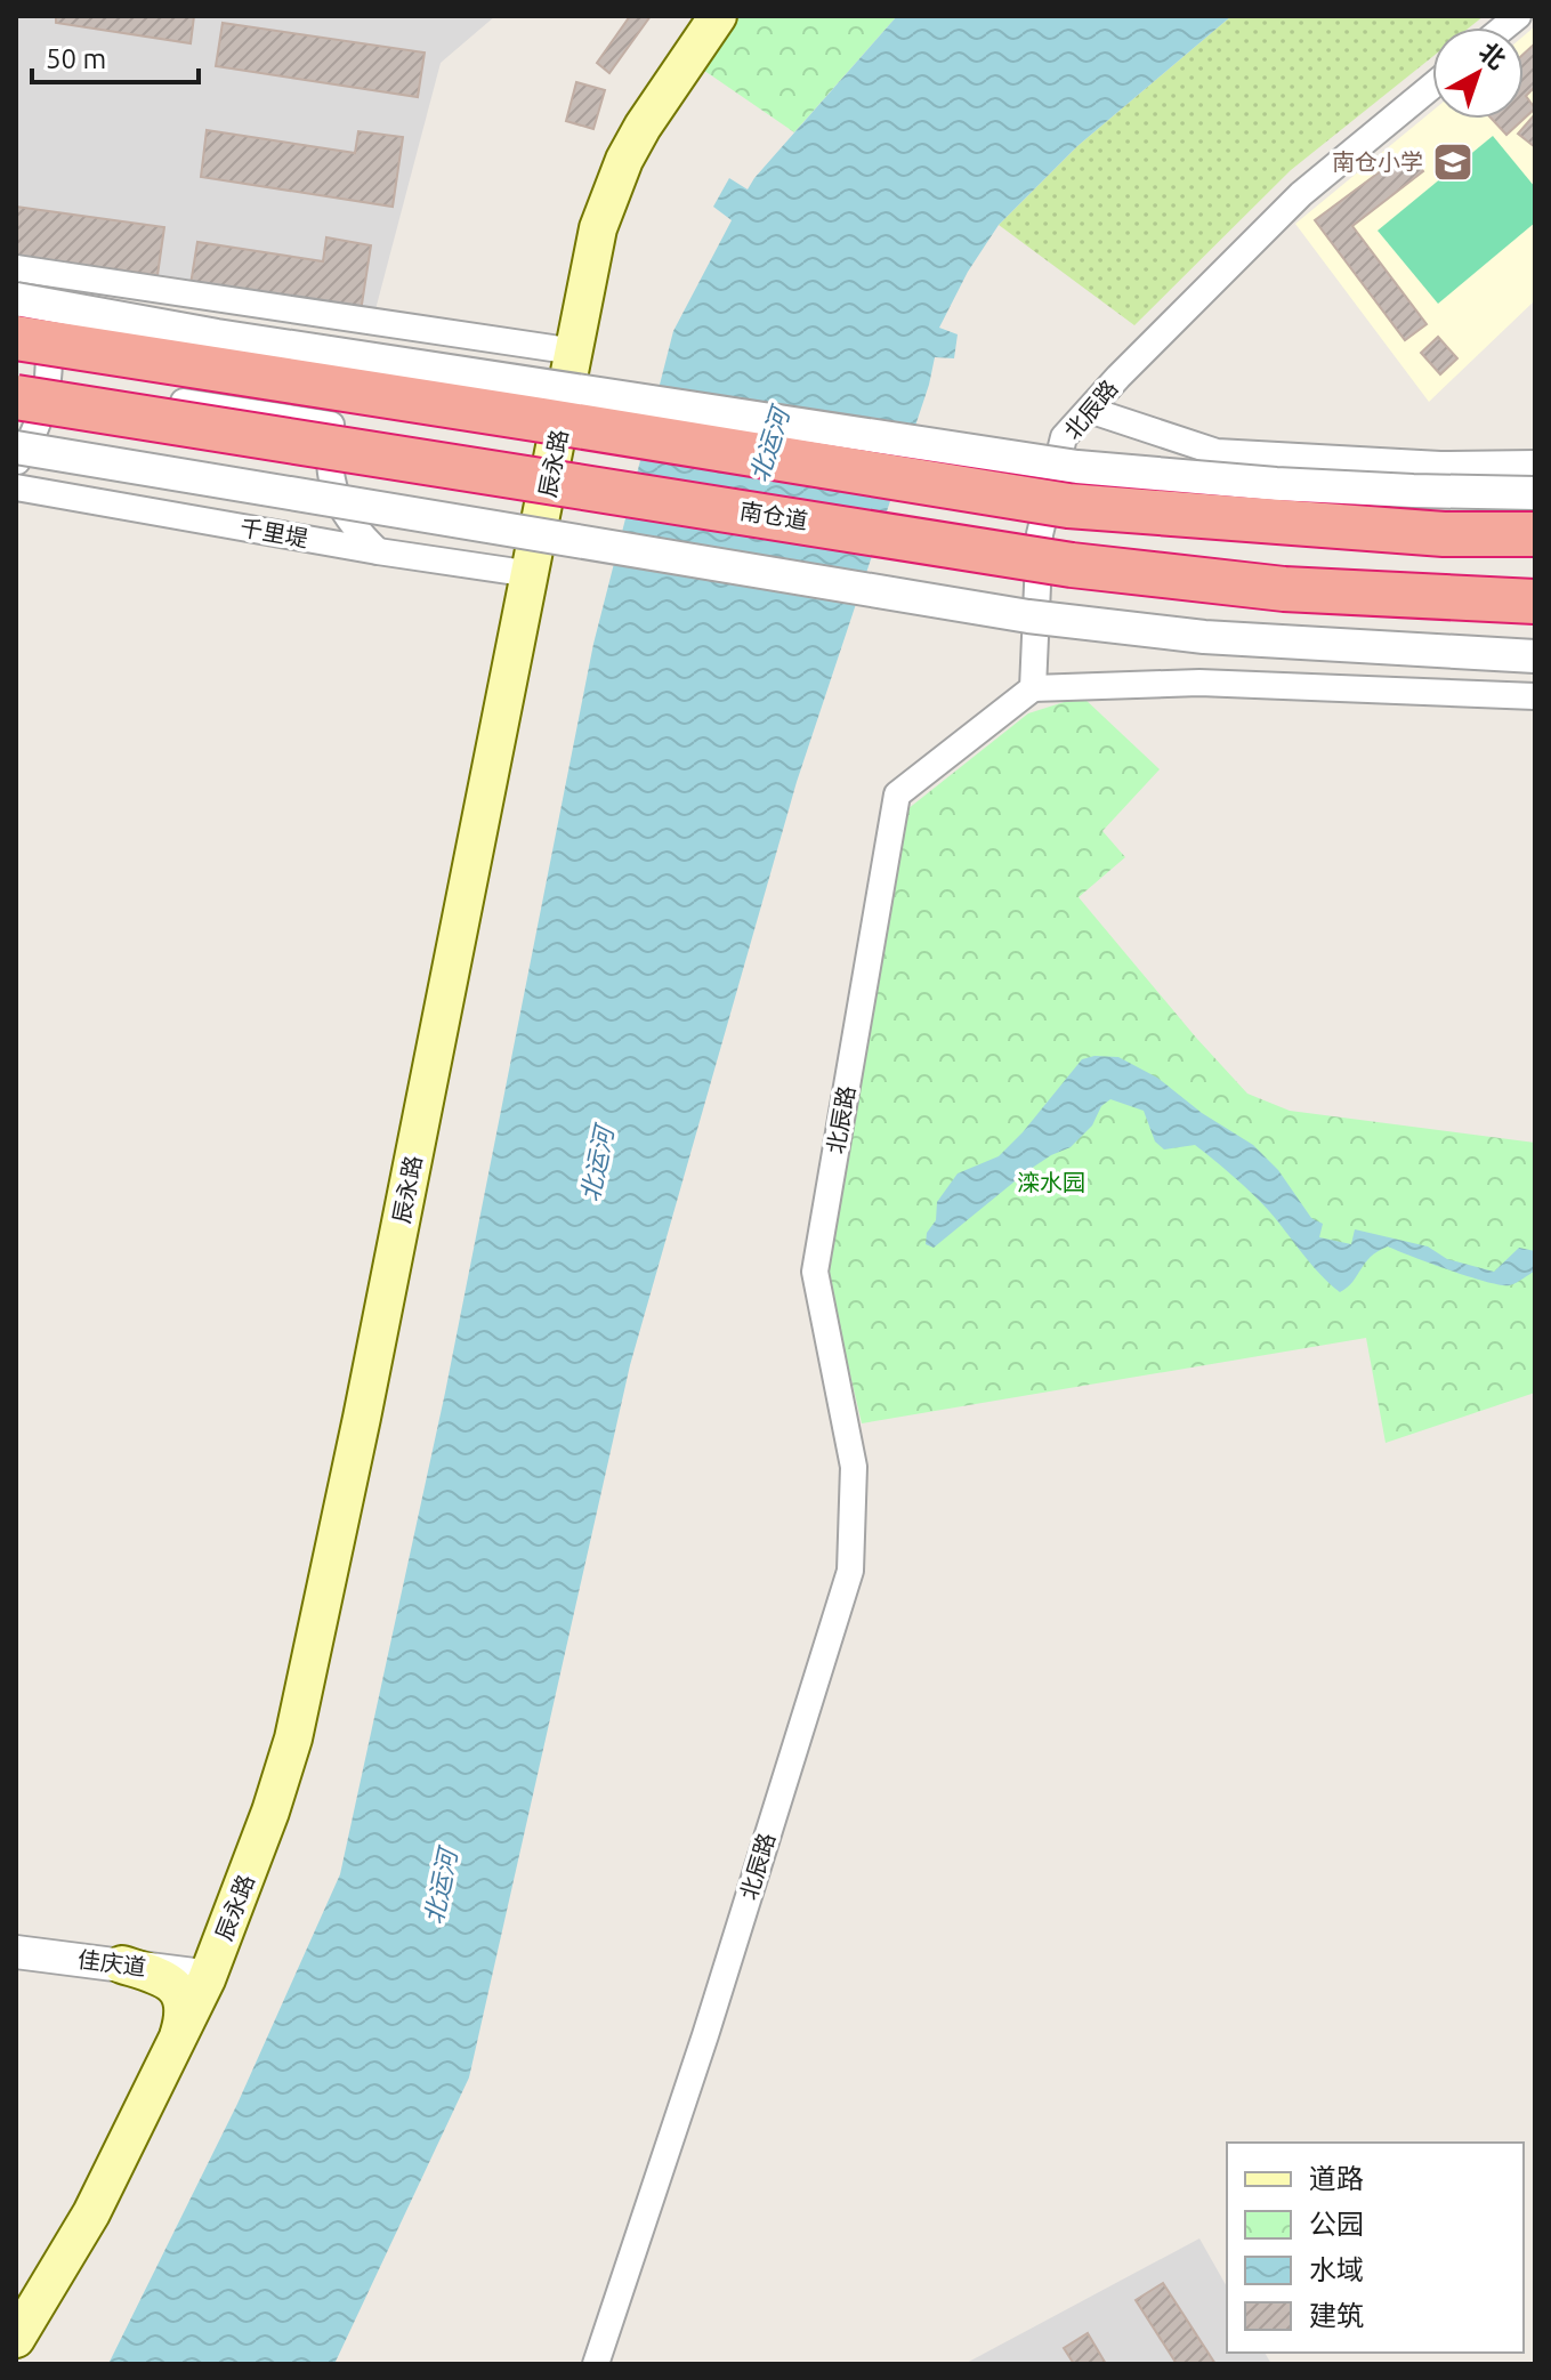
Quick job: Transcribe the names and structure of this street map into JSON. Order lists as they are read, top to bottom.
{
  "streets": {
    "highway": ["南仓道"],
    "main road": ["辰永路"],
    "street": ["北辰路", "千里堤", "佳庆道"]
  },
  "crossings": [
    ["辰永路", "千里堤"]
  ],
  "water": ["北运河"],
  "parks": ["滦水园"],
  "places": {
    "school or university": ["南仓小学"]
  },
  "legend": [
    "道路",
    "公园",
    "水域",
    "建筑"
  ],
  "scale_bar": "50 m",
  "north": "top right"
}
